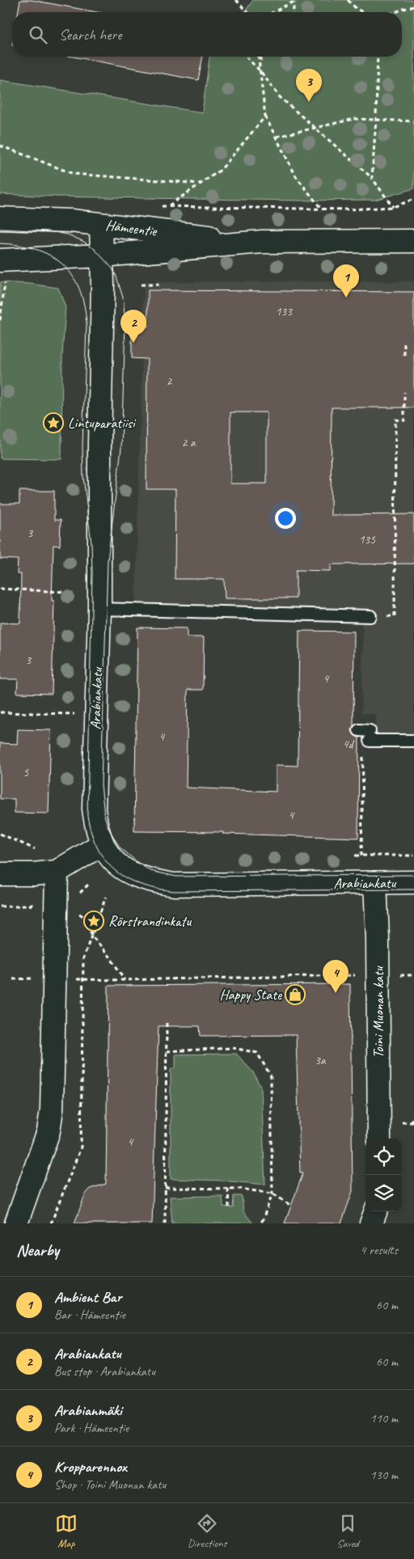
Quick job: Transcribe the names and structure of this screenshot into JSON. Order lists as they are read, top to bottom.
{
  "streets": {
    "street": ["Hämeentie", "Arabiankatu", "Toini Muonan katu"]
  },
  "crossings": [
    ["Hämeentie", "Arabiankatu"],
    ["Arabiankatu", "Toini Muonan katu"]
  ],
  "places": {
    "place": ["Lintuparatiisi", "Rörstrandinkatu"],
    "shop": ["Happy State"]
  },
  "house_numbers": [
    "133",
    "2",
    "2 a",
    "3",
    "135",
    "3",
    "4",
    "4",
    "4d",
    "5",
    "4",
    "3a",
    "4"
  ],
  "page": {
    "search": "Search here",
    "pins": [
      "3",
      "1",
      "2",
      "4"
    ],
    "heading": ["Nearby", "4 results"],
    "list": [
      {
        "mark": "1",
        "name": "Ambient Bar",
        "note": "Bar · Hämeentie",
        "value": "60 m"
      },
      {
        "mark": "2",
        "name": "Arabiankatu",
        "note": "Bus stop · Arabiankatu",
        "value": "60 m"
      },
      {
        "mark": "3",
        "name": "Arabianmäki",
        "note": "Park · Hämeentie",
        "value": "110 m"
      },
      {
        "mark": "4",
        "name": "Kropparennox",
        "note": "Shop · Toini Muonan katu",
        "value": "130 m"
      }
    ],
    "nav": ["Map", "Directions", "Saved"]
  }
}
